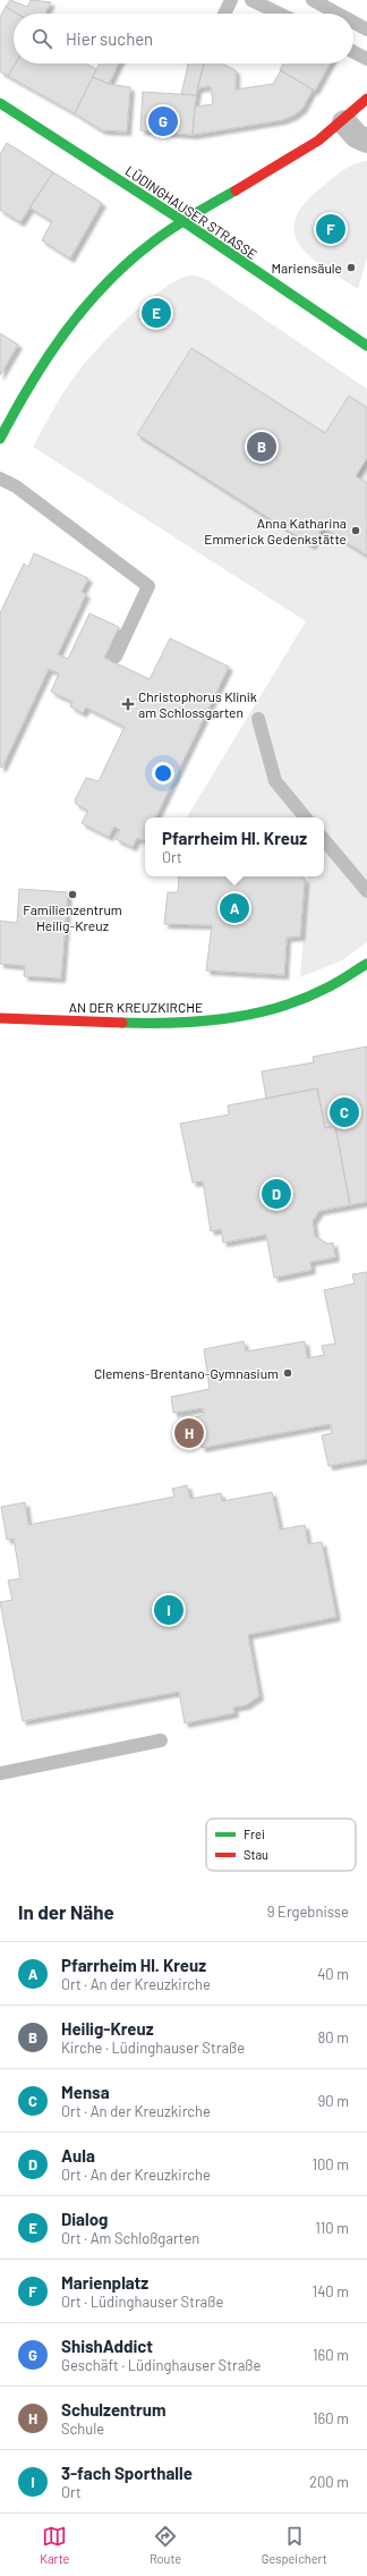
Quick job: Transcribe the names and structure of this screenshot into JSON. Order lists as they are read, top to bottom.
{
  "streets": {
    "street": ["LÜDINGHAUSER STRASSE", "AN DER KREUZKIRCHE"]
  },
  "places": {
    "other": [
      "Mariensäule",
      "Anna Katharina Emmerick Gedenkstätte",
      "Familienzentrum Heilig-Kreuz",
      "Clemens-Brentano-Gymnasium"
    ],
    "health": ["Christophorus Klinik am Schlossgarten"]
  },
  "legend": ["Frei", "Stau"],
  "page": {
    "search": "Hier suchen",
    "pins": [
      "G",
      "F",
      "E",
      "B",
      "A",
      "C",
      "D",
      "H",
      "I"
    ],
    "popup": ["Pfarrheim Hl. Kreuz", "Ort"],
    "heading": ["In der Nähe", "9 Ergebnisse"],
    "list": [
      {
        "mark": "A",
        "name": "Pfarrheim Hl. Kreuz",
        "note": "Ort · An der Kreuzkirche",
        "value": "40 m"
      },
      {
        "mark": "B",
        "name": "Heilig-Kreuz",
        "note": "Kirche · Lüdinghauser Straße",
        "value": "80 m"
      },
      {
        "mark": "C",
        "name": "Mensa",
        "note": "Ort · An der Kreuzkirche",
        "value": "90 m"
      },
      {
        "mark": "D",
        "name": "Aula",
        "note": "Ort · An der Kreuzkirche",
        "value": "100 m"
      },
      {
        "mark": "E",
        "name": "Dialog",
        "note": "Ort · Am Schloßgarten",
        "value": "110 m"
      },
      {
        "mark": "F",
        "name": "Marienplatz",
        "note": "Ort · Lüdinghauser Straße",
        "value": "140 m"
      },
      {
        "mark": "G",
        "name": "ShishAddict",
        "note": "Geschäft · Lüdinghauser Straße",
        "value": "160 m"
      },
      {
        "mark": "H",
        "name": "Schulzentrum",
        "note": "Schule",
        "value": "160 m"
      },
      {
        "mark": "I",
        "name": "3-fach Sporthalle",
        "note": "Ort",
        "value": "200 m"
      }
    ],
    "nav": ["Karte", "Route", "Gespeichert"]
  }
}
